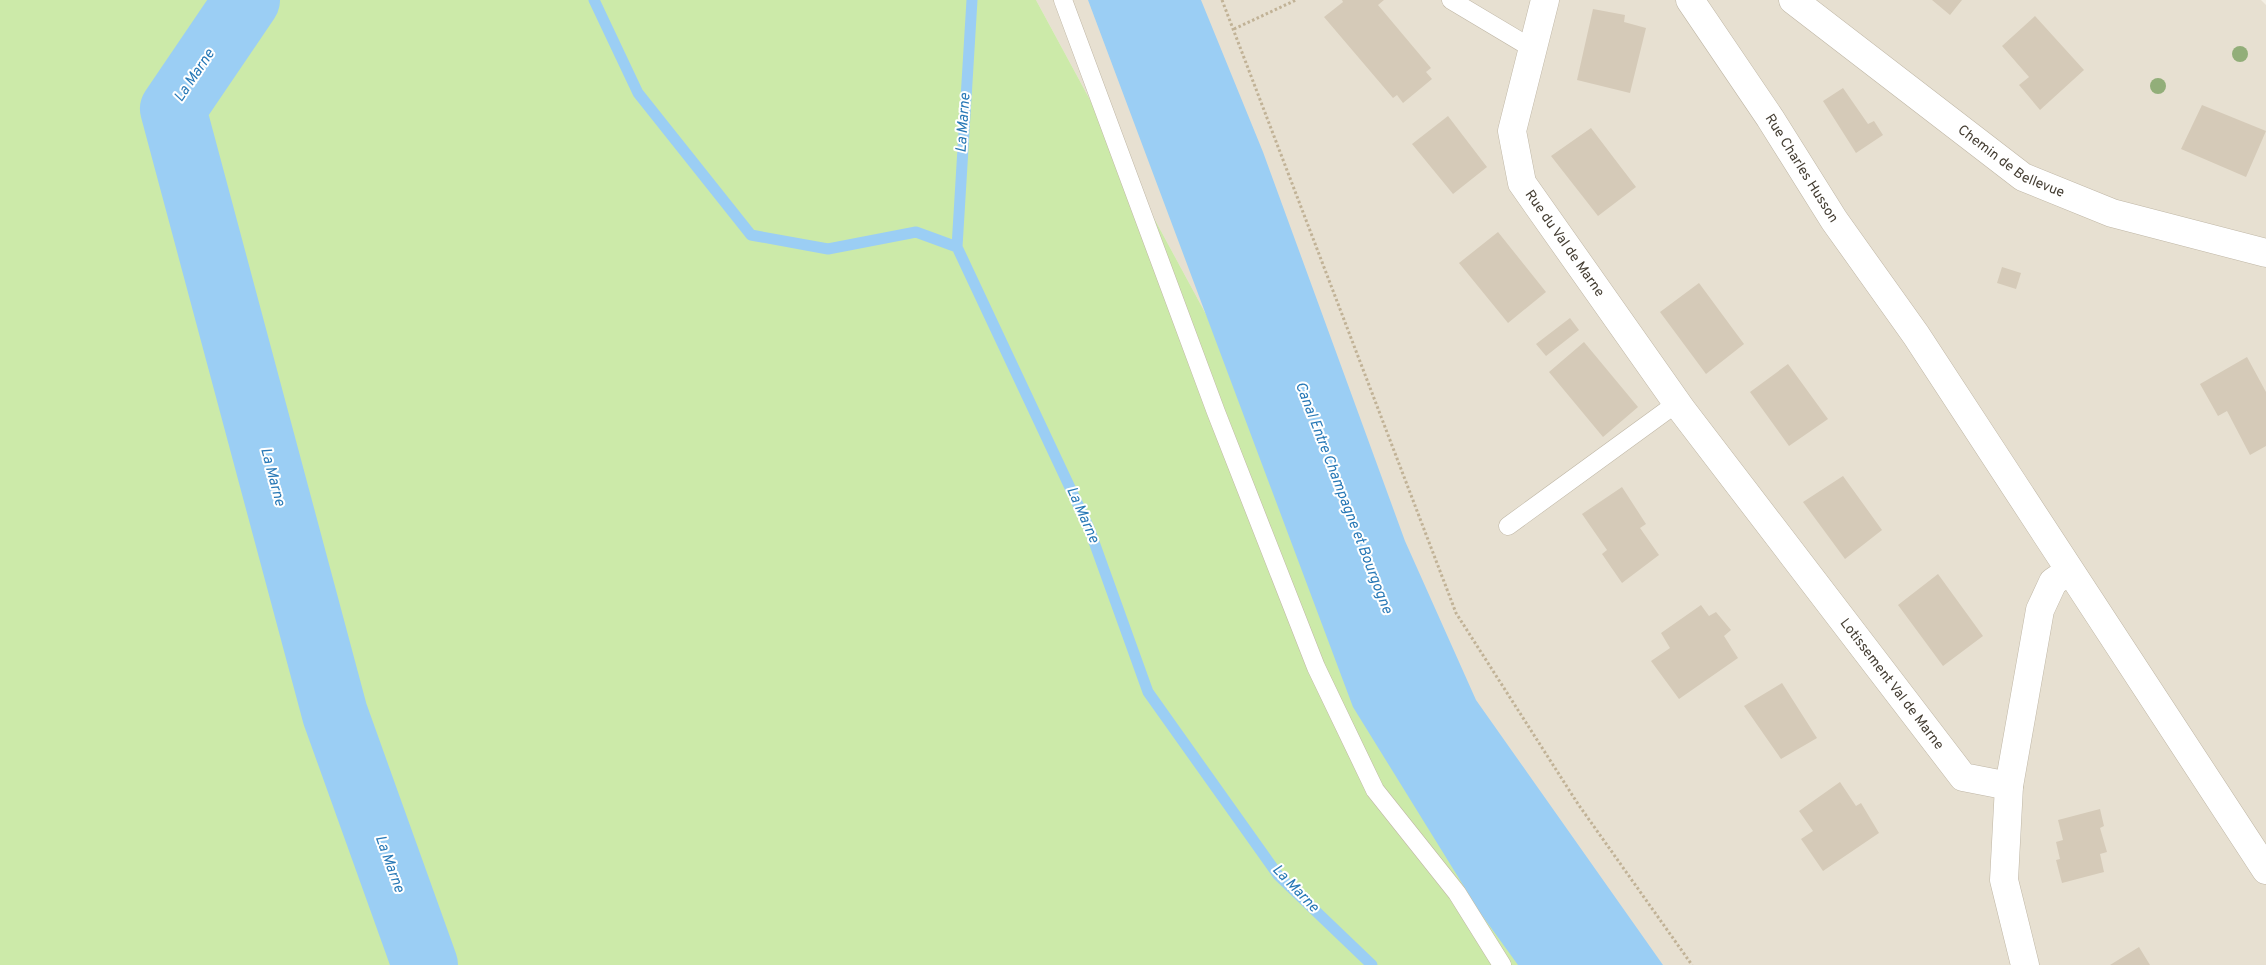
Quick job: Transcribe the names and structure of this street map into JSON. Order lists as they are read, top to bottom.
{
  "streets": {
    "street": [
      "Chemin de Bellevue",
      "Rue Charles Husson",
      "Rue du Val de Marne",
      "Lotissement Val de Marne"
    ]
  },
  "crossings": [
    ["Rue du Val de Marne", "Lotissement Val de Marne"]
  ],
  "water": ["La Marne", "Canal Entre Champagne et Bourgogne"]
}
